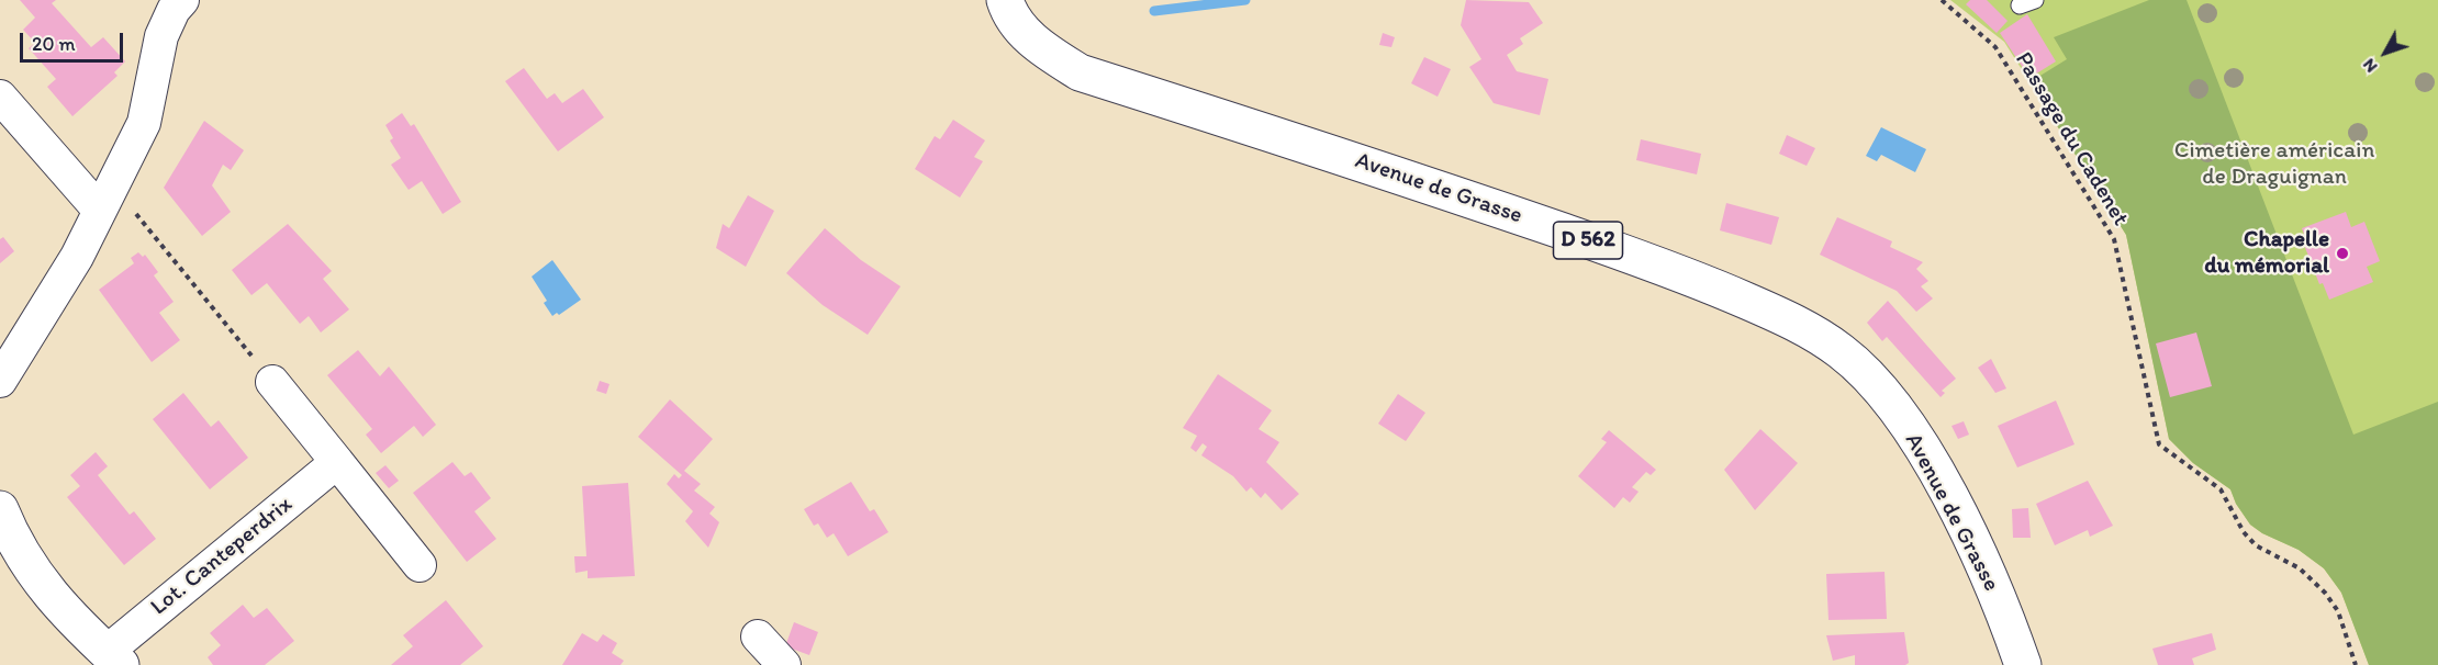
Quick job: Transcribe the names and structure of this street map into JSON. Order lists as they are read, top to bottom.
{
  "streets": {
    "main road": ["Avenue de Grasse", "D 562"],
    "street": ["Lot. Canteperdrix"],
    "path": ["Passage du Cadenet"]
  },
  "parks": ["Cimetière américain de Draguignan"],
  "places": ["Chapelle du mémorial"],
  "scale_bar": "20 m",
  "north": "bottom left"
}
